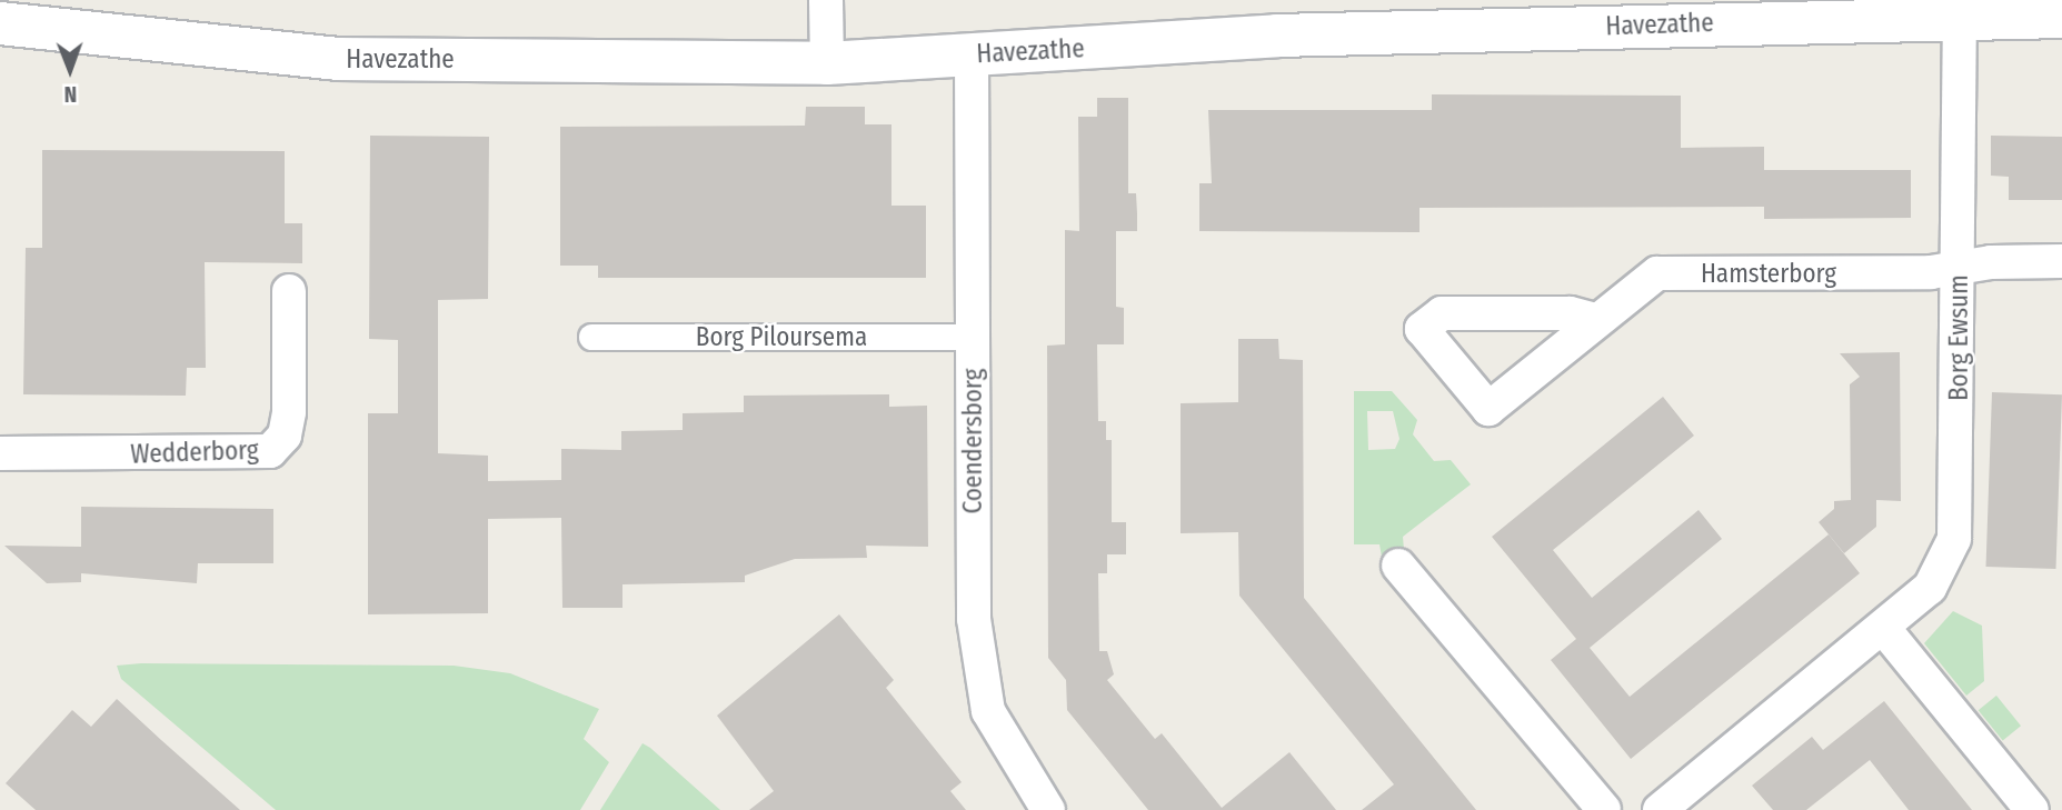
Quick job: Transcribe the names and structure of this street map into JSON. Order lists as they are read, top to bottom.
{
  "streets": {
    "street": [
      "Havezathe",
      "Hamsterborg",
      "Borg Piloursema",
      "Borg Ewsum",
      "Coendersborg",
      "Wedderborg"
    ]
  },
  "crossings": [
    ["Havezathe", "Borg Ewsum"],
    ["Havezathe", "Coendersborg"],
    ["Hamsterborg", "Borg Ewsum"],
    ["Borg Piloursema", "Coendersborg"]
  ],
  "north": "bottom"
}
